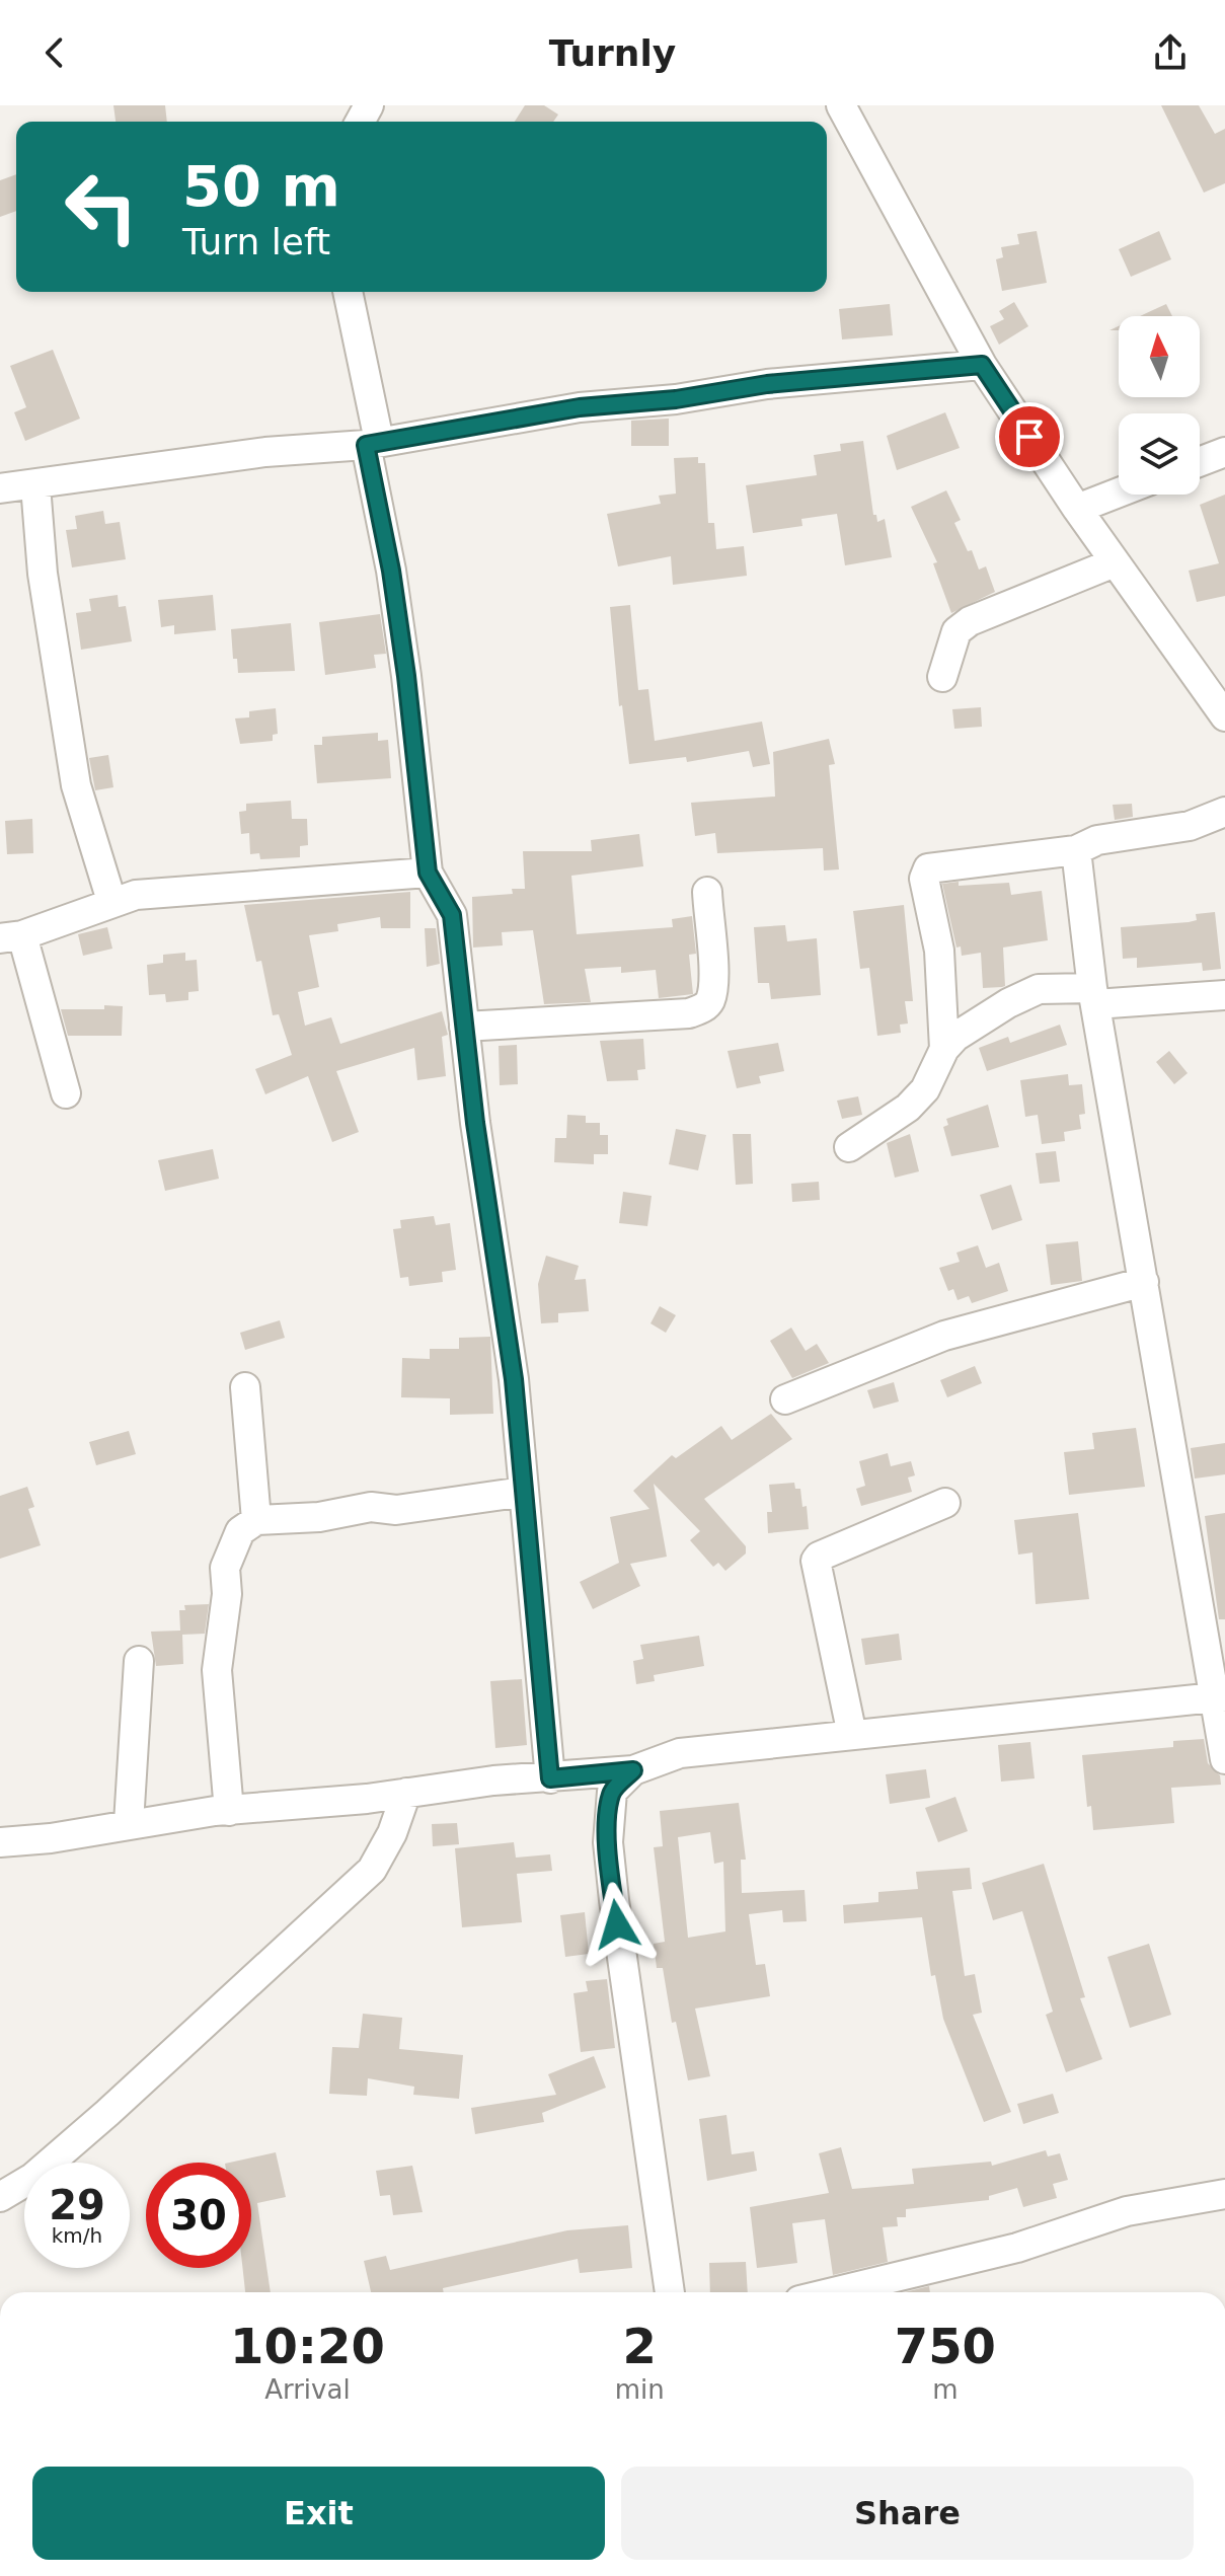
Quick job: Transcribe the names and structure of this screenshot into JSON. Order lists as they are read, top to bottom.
{
  "north": "top",
  "page": {
    "header": "Turnly",
    "turn": ["50 m", "Turn left"],
    "speed": "29 km/h",
    "limit": "30",
    "eta": [
      "10:20",
      "Arrival",
      "2",
      "min",
      "750",
      "m"
    ],
    "buttons": ["Exit", "Share"]
  }
}
